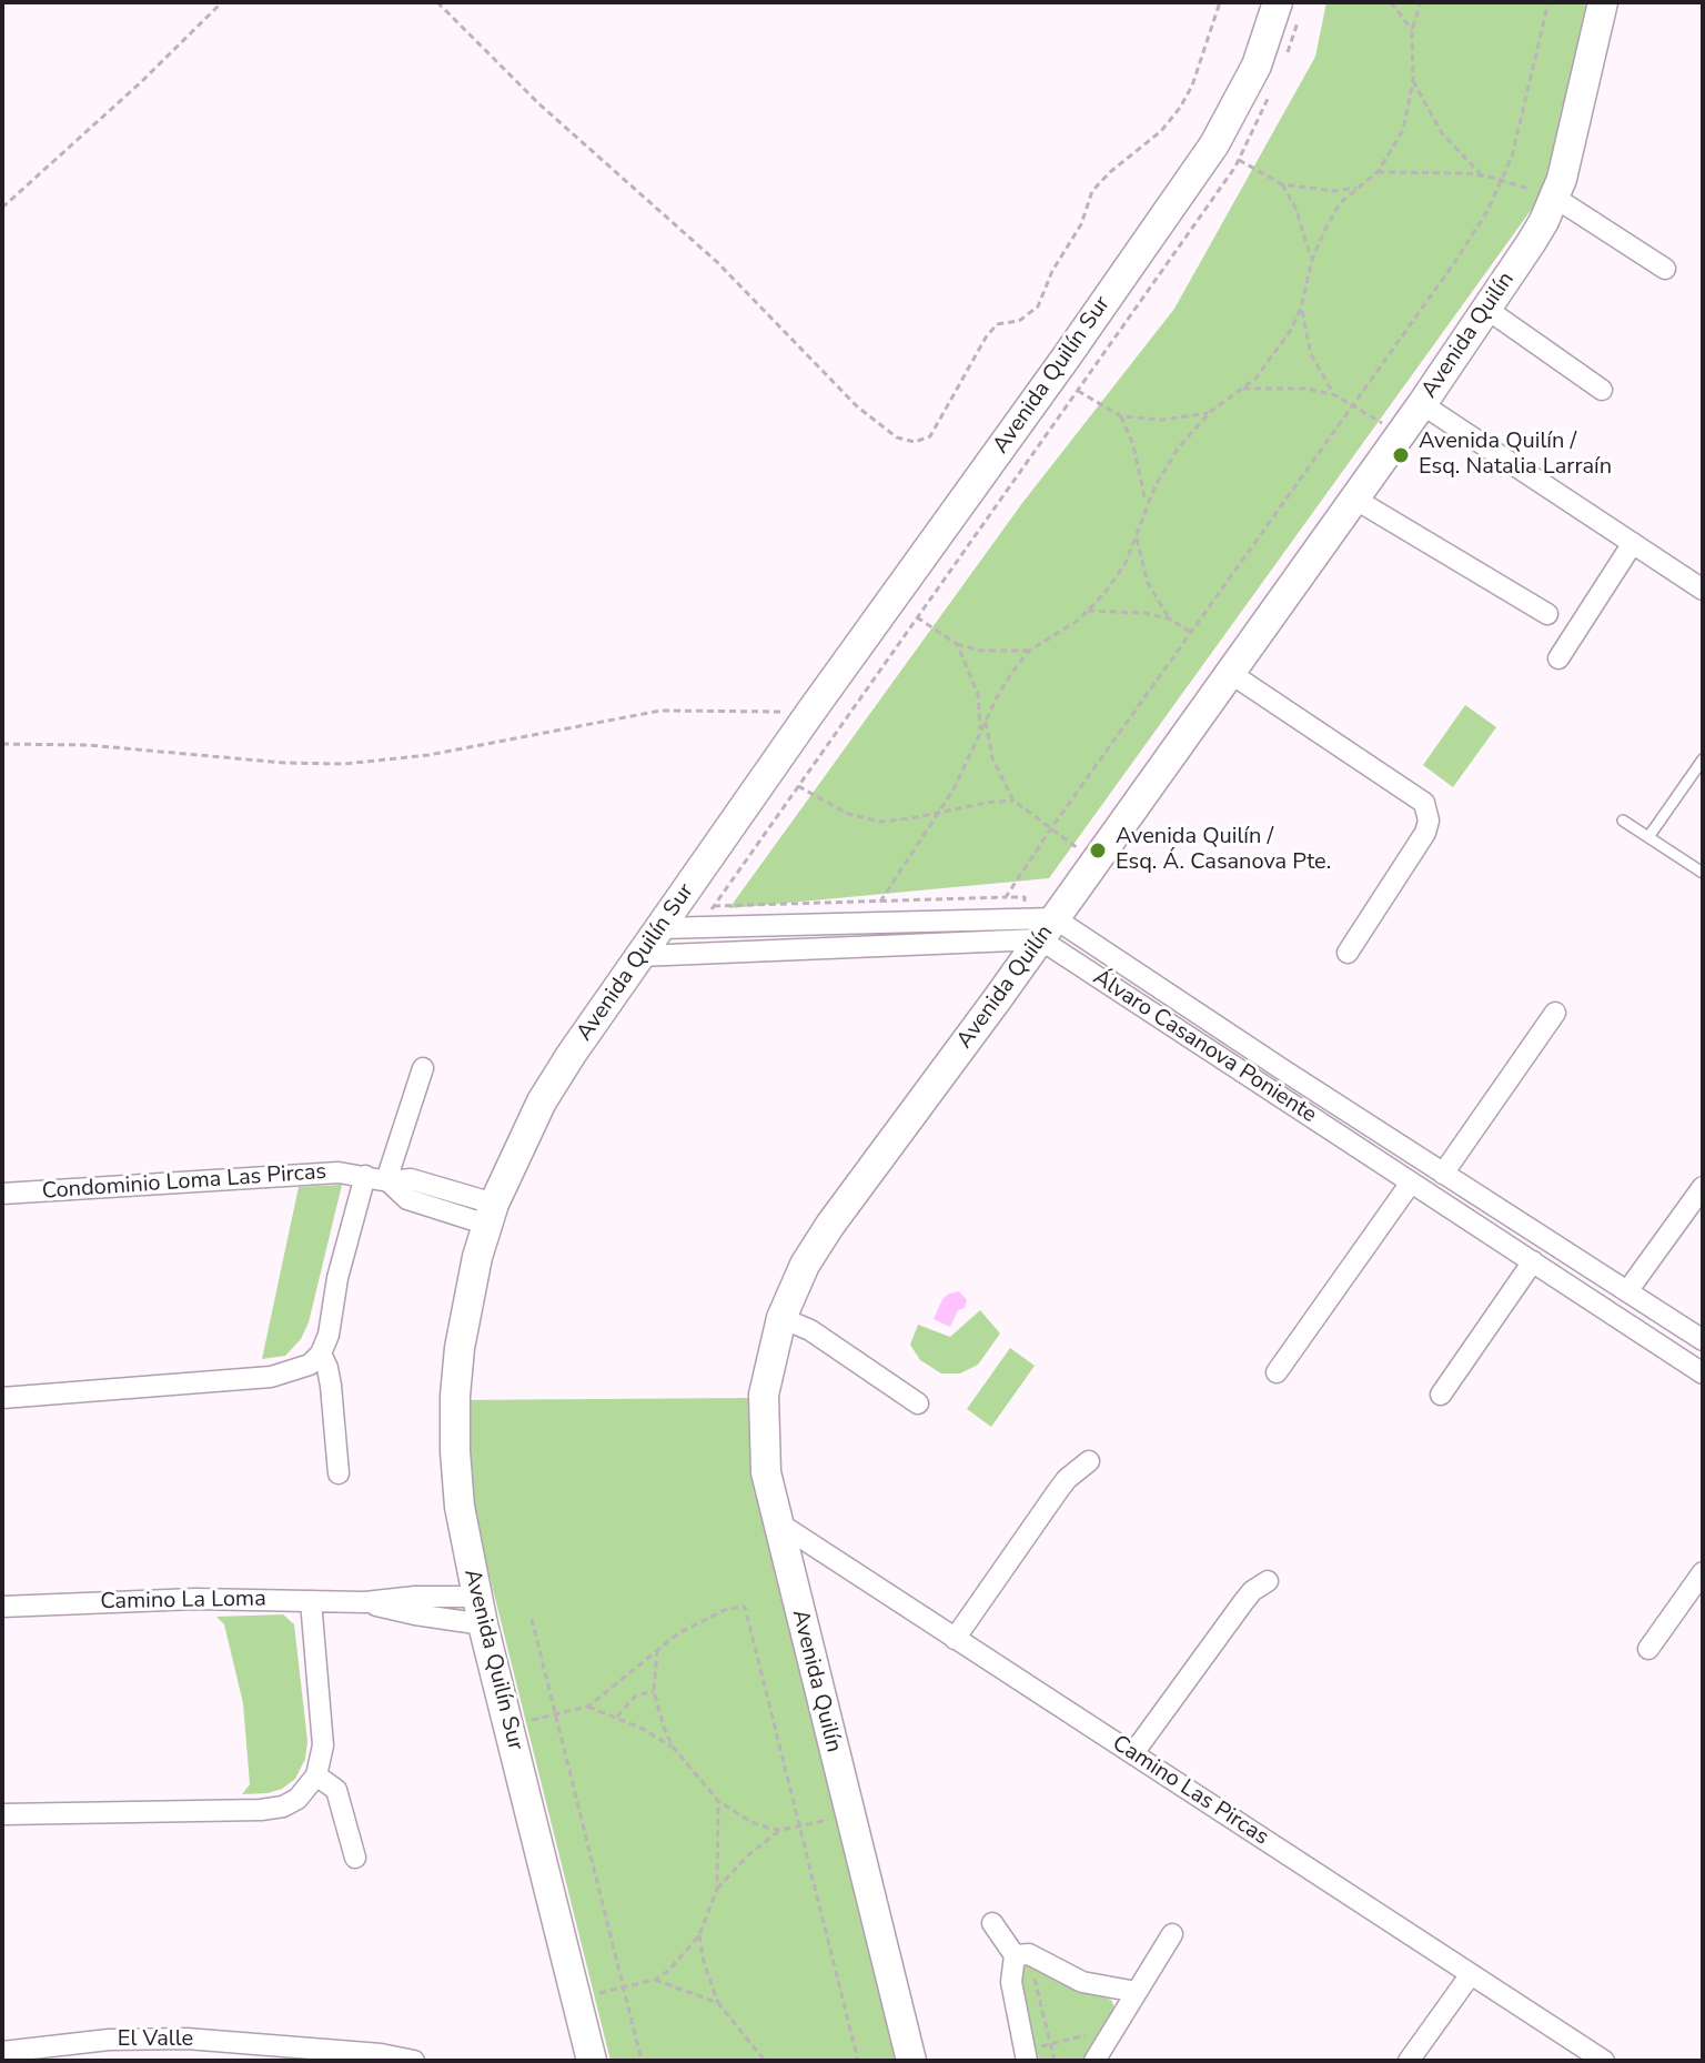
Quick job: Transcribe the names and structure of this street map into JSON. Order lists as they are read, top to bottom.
{
  "streets": {
    "street": [
      "Avenida Quilín",
      "Avenida Quilín Sur",
      "Álvaro Casanova Poniente",
      "Condominio Loma Las Pircas",
      "Camino La Loma",
      "Camino Las Pircas",
      "El Valle"
    ]
  },
  "crossings": [
    ["Avenida Quilín", "Álvaro Casanova Poniente"],
    ["Avenida Quilín", "Camino Las Pircas"],
    ["Avenida Quilín Sur", "Condominio Loma Las Pircas"],
    ["Avenida Quilín Sur", "Camino La Loma"]
  ],
  "places": ["Avenida Quilín / Esq. Natalia Larraín", "Avenida Quilín / Esq. Á. Casanova Pte."]
}
